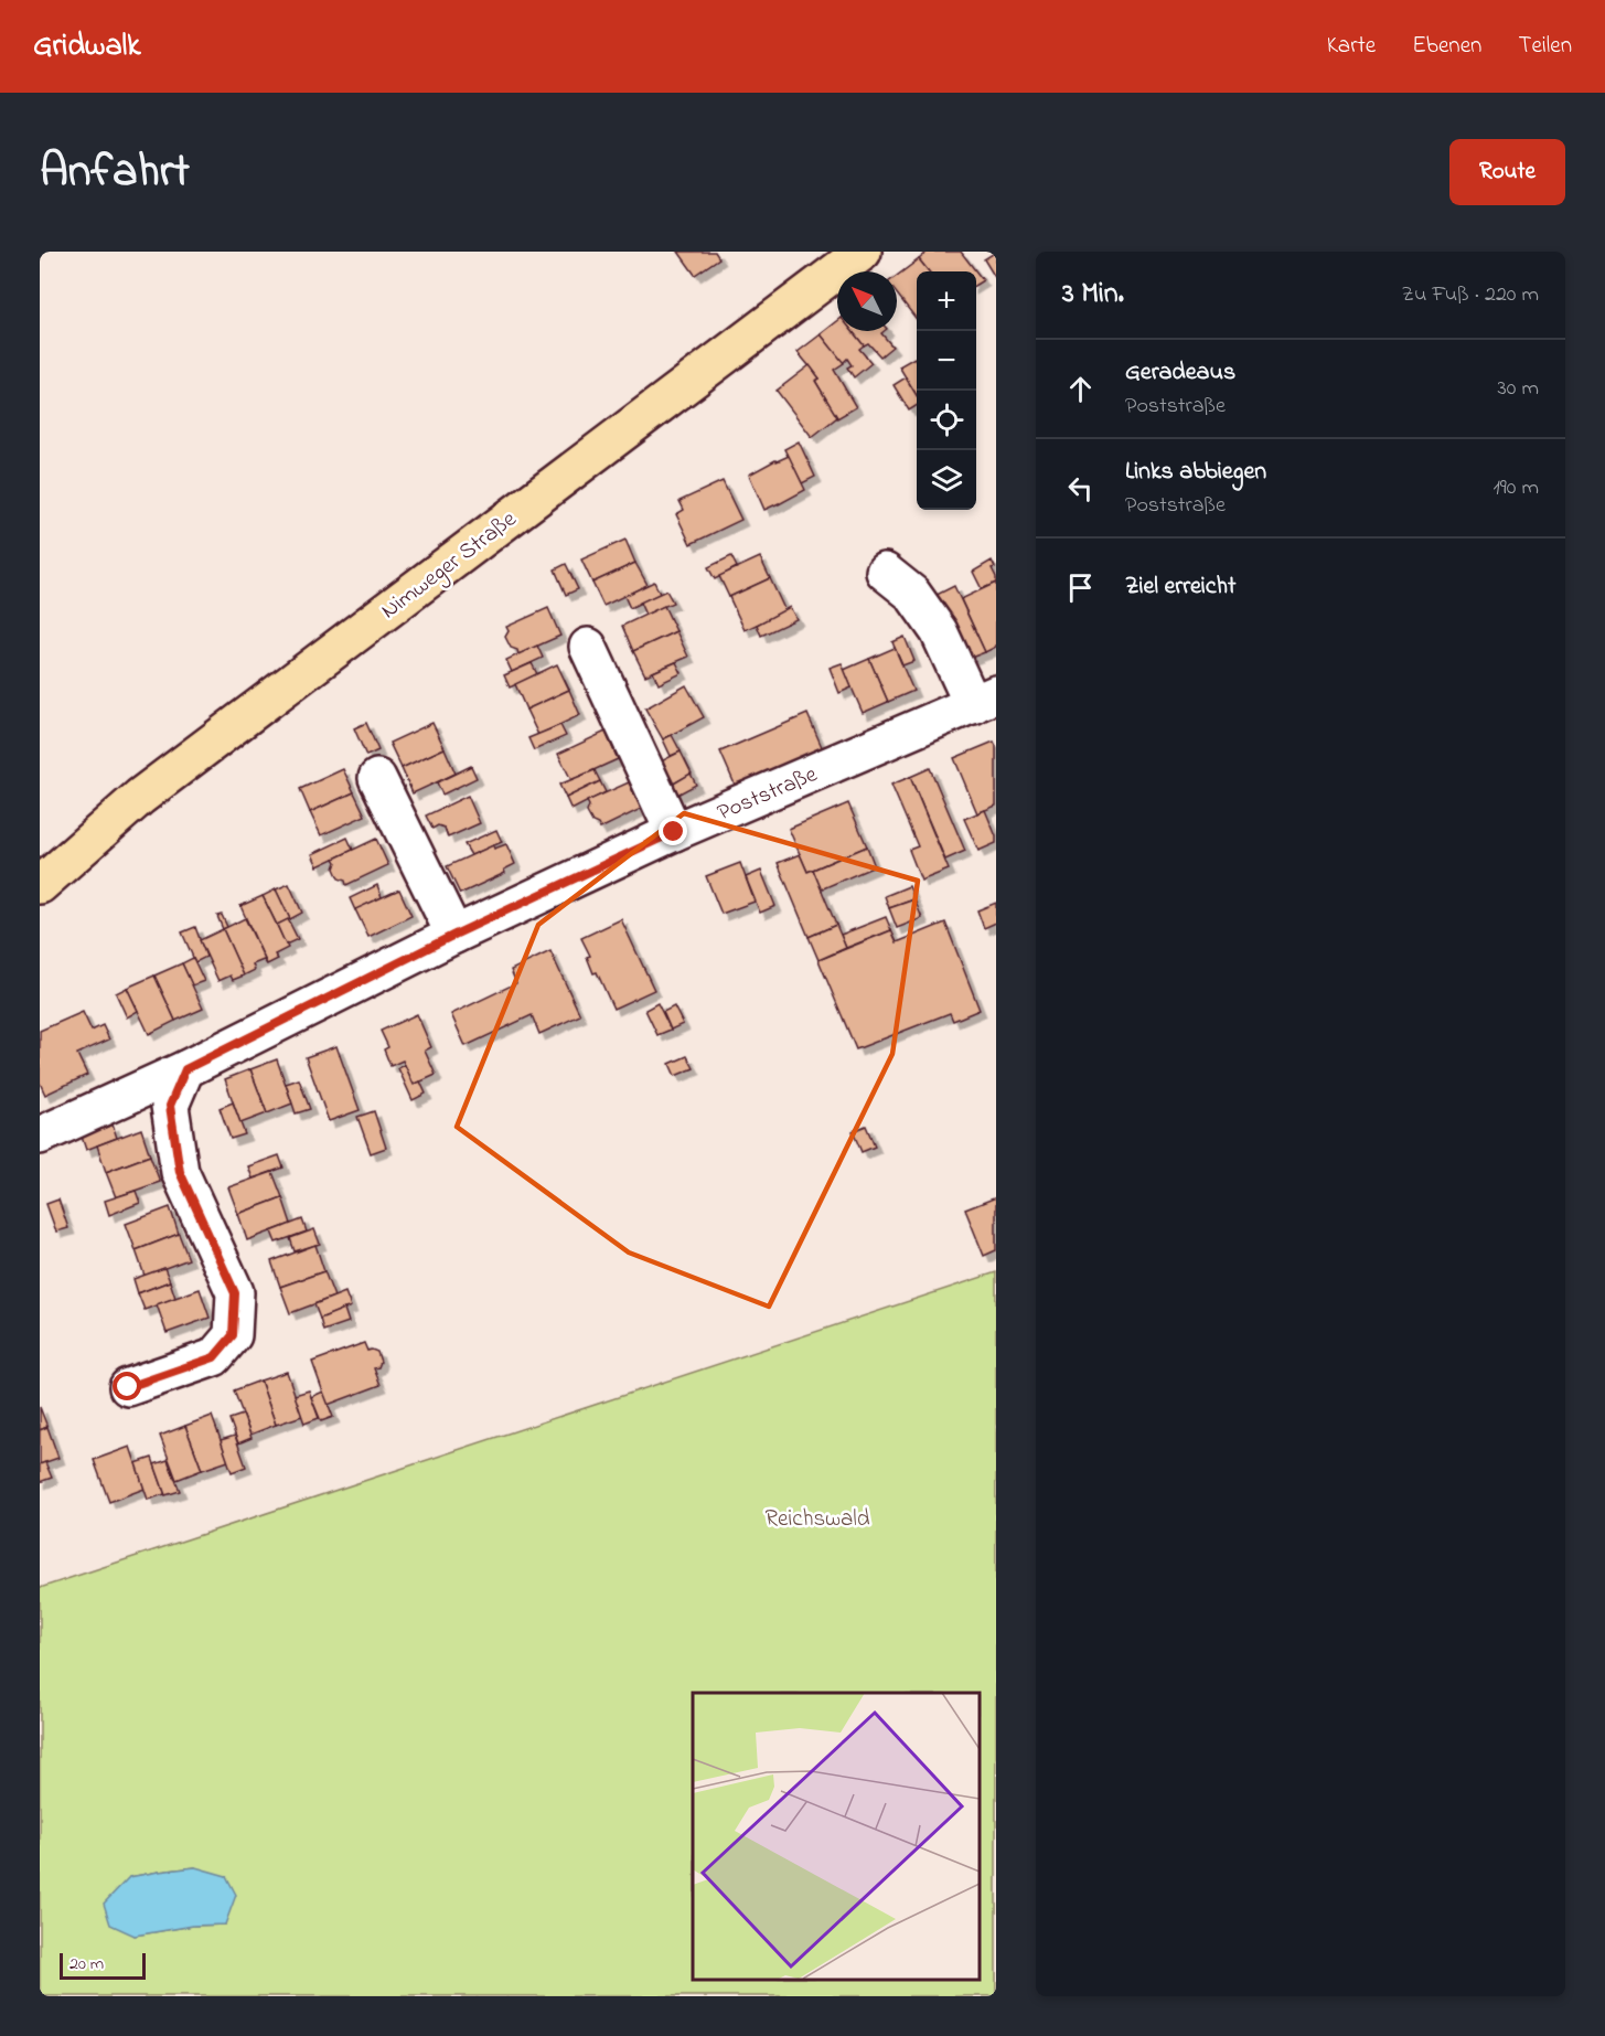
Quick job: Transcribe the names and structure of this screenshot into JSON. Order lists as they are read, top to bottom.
{
  "streets": {
    "main road": ["Nimweger Straße"],
    "street": ["Poststraße"]
  },
  "parks": ["Reichswald"],
  "scale_bar": "20 m",
  "north": "top left",
  "page": {
    "header": "Gridwalk",
    "nav": ["Karte", "Ebenen", "Teilen"],
    "title": "Anfahrt",
    "buttons": "Route",
    "heading": ["3 Min.", "Zu Fuß · 220 m"],
    "map_buttons": ["+", "−"],
    "list": [
      ["Geradeaus", "Poststraße", "30 m"],
      ["Links abbiegen", "Poststraße", "190 m"],
      "Ziel erreicht"
    ],
    "scale": "20 m"
  }
}
